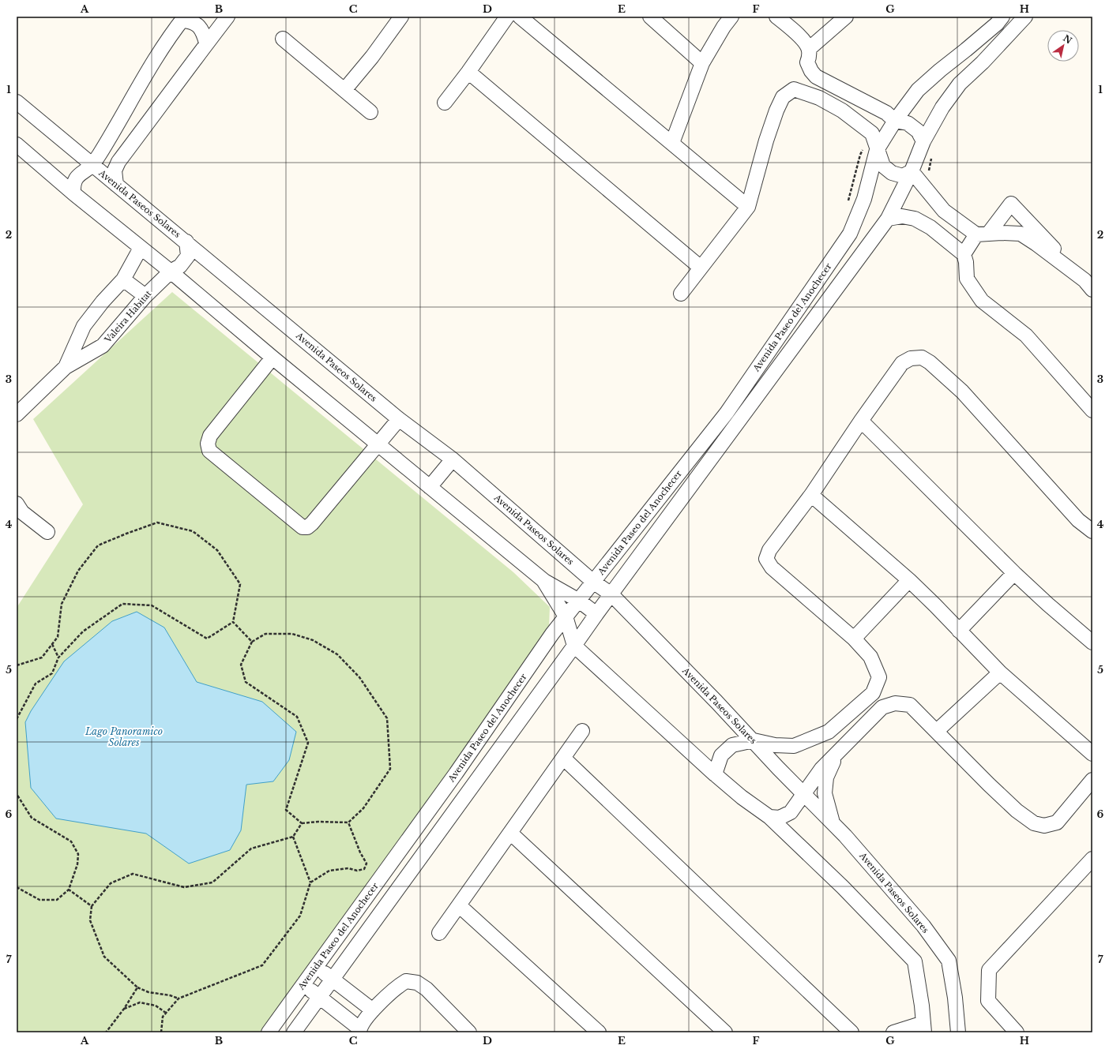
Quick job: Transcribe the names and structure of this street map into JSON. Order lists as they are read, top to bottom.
{
  "streets": {
    "street": ["Avenida Paseos Solares", "Valeira Habitat", "Avenida Paseo del Anochecer"]
  },
  "crossings": [
    ["Avenida Paseos Solares", "Valeira Habitat"],
    ["Avenida Paseos Solares", "Avenida Paseo del Anochecer"]
  ],
  "water": ["Lago Panoramico Solares"],
  "north": "top right",
  "grid": {
    "columns": [
      "A",
      "B",
      "C",
      "D",
      "E",
      "F",
      "G",
      "H"
    ],
    "rows": [
      "1",
      "2",
      "3",
      "4",
      "5",
      "6",
      "7"
    ]
  }
}
